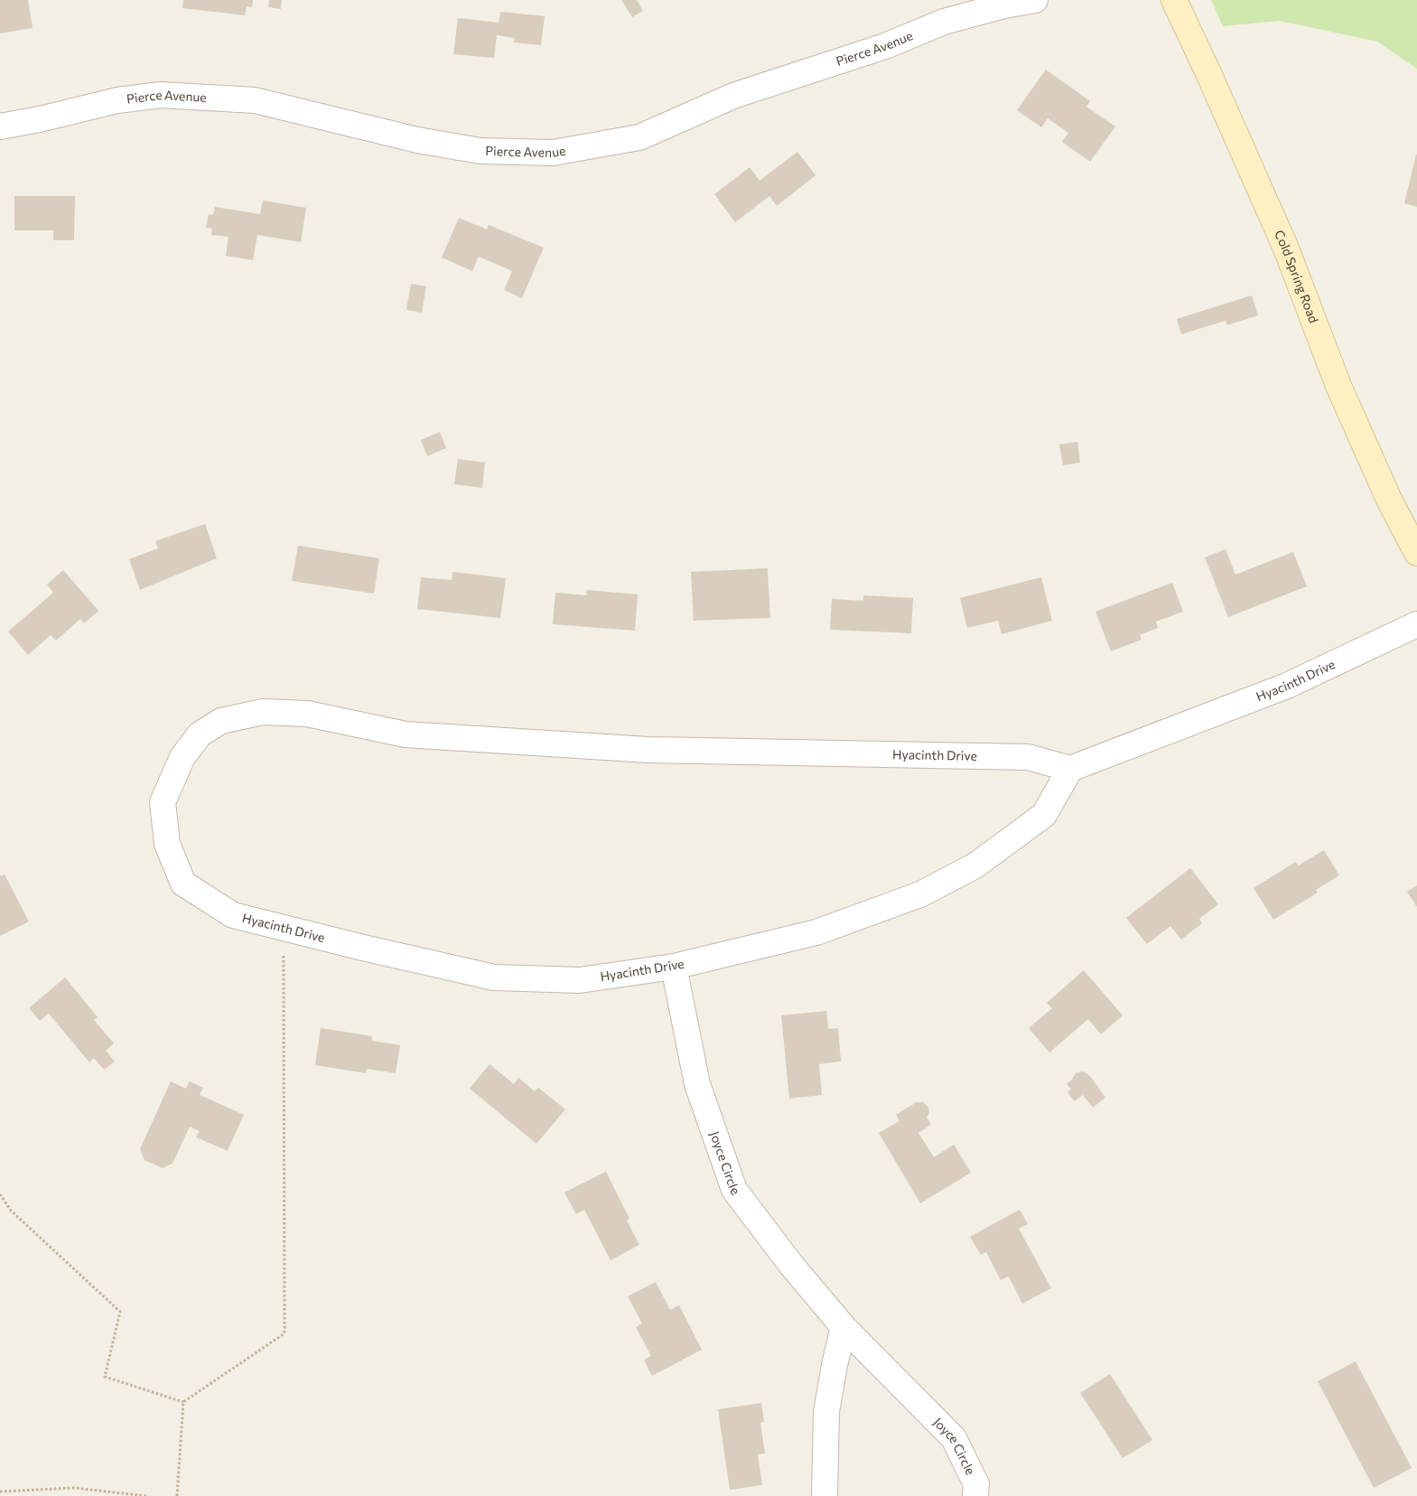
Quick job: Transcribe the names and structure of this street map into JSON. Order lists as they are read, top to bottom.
{
  "streets": {
    "street": [
      "Pierce Avenue",
      "Cold Spring Road",
      "Hyacinth Drive",
      "Joyce Circle"
    ]
  },
  "crossings": [
    ["Hyacinth Drive", "Joyce Circle"]
  ]
}
